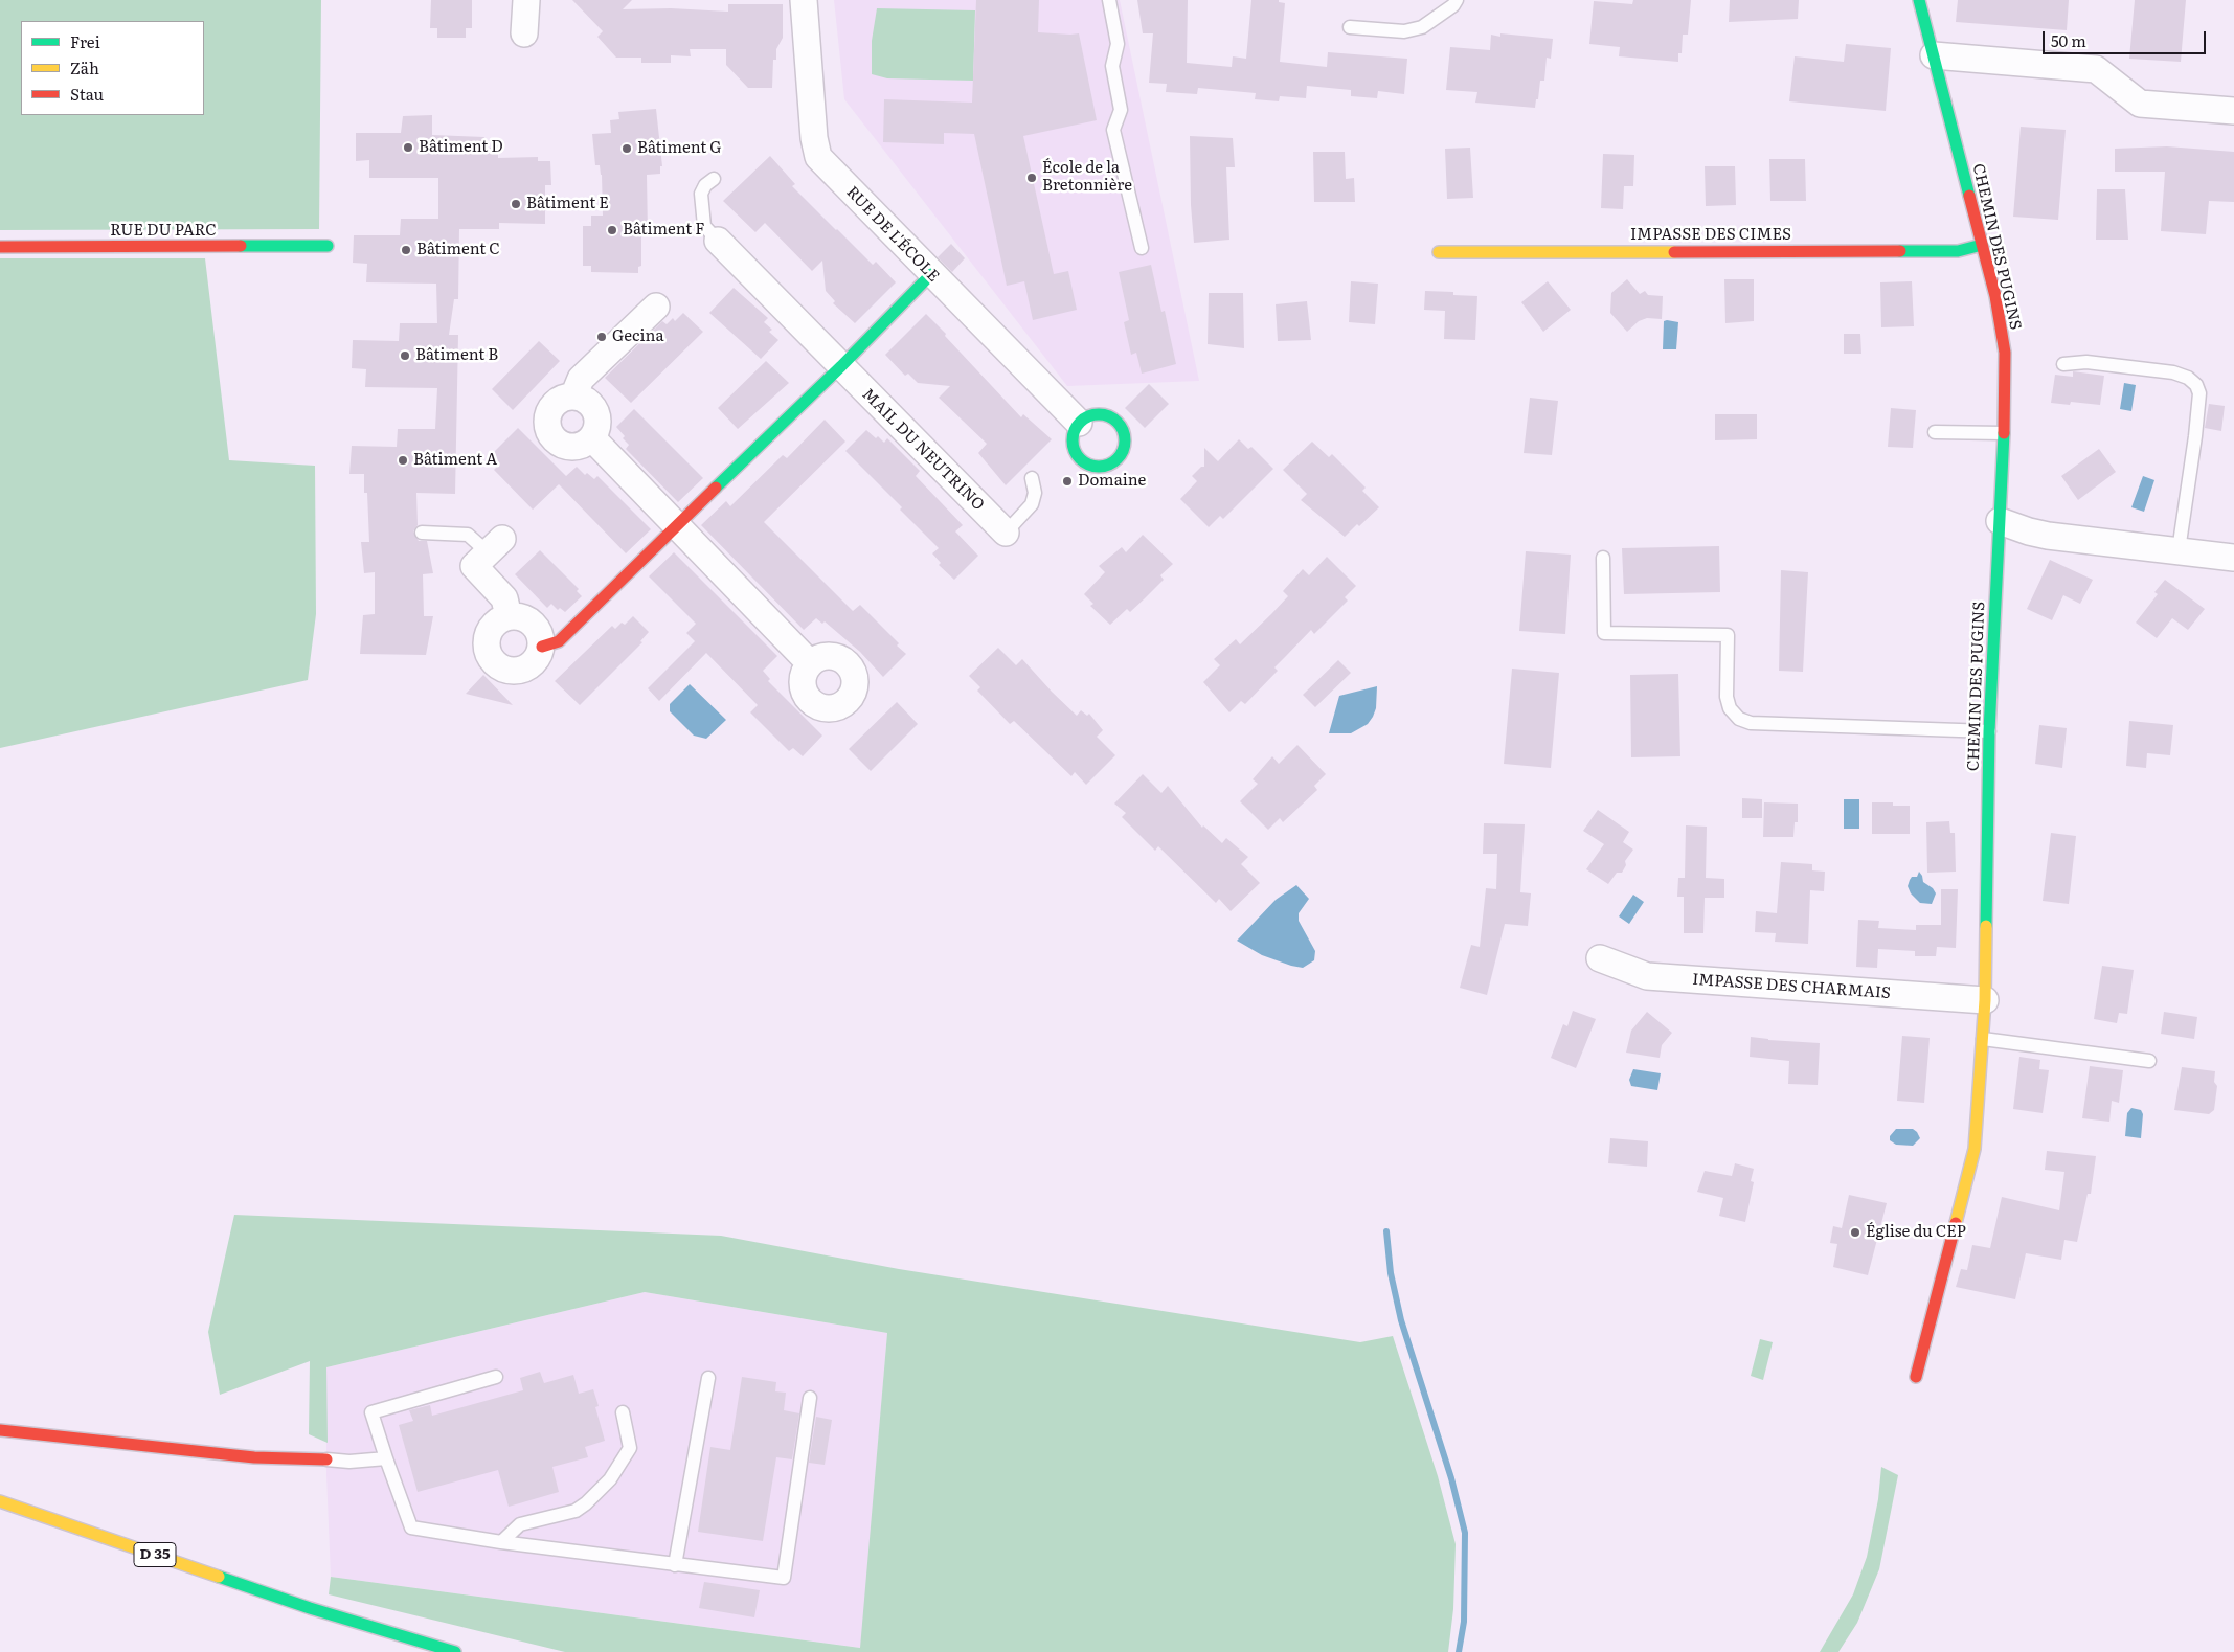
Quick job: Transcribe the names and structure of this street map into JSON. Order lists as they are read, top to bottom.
{
  "streets": {
    "street": [
      "RUE DU PARC",
      "RUE DE L'ÉCOLE",
      "IMPASSE DES CIMES",
      "CHEMIN DES PUGINS",
      "MAIL DU NEUTRINO",
      "IMPASSE DES CHARMAIS",
      "D 35"
    ]
  },
  "crossings": [
    ["IMPASSE DES CIMES", "CHEMIN DES PUGINS"],
    ["CHEMIN DES PUGINS", "IMPASSE DES CHARMAIS"]
  ],
  "places": [
    "Bâtiment D",
    "Bâtiment G",
    "École de la Bretonnière",
    "Bâtiment E",
    "Bâtiment F",
    "Bâtiment C",
    "Gecina",
    "Bâtiment B",
    "Bâtiment A",
    "Domaine",
    "Église du CEP"
  ],
  "legend": ["Frei", "Zäh", "Stau"],
  "scale_bar": "50 m"
}
